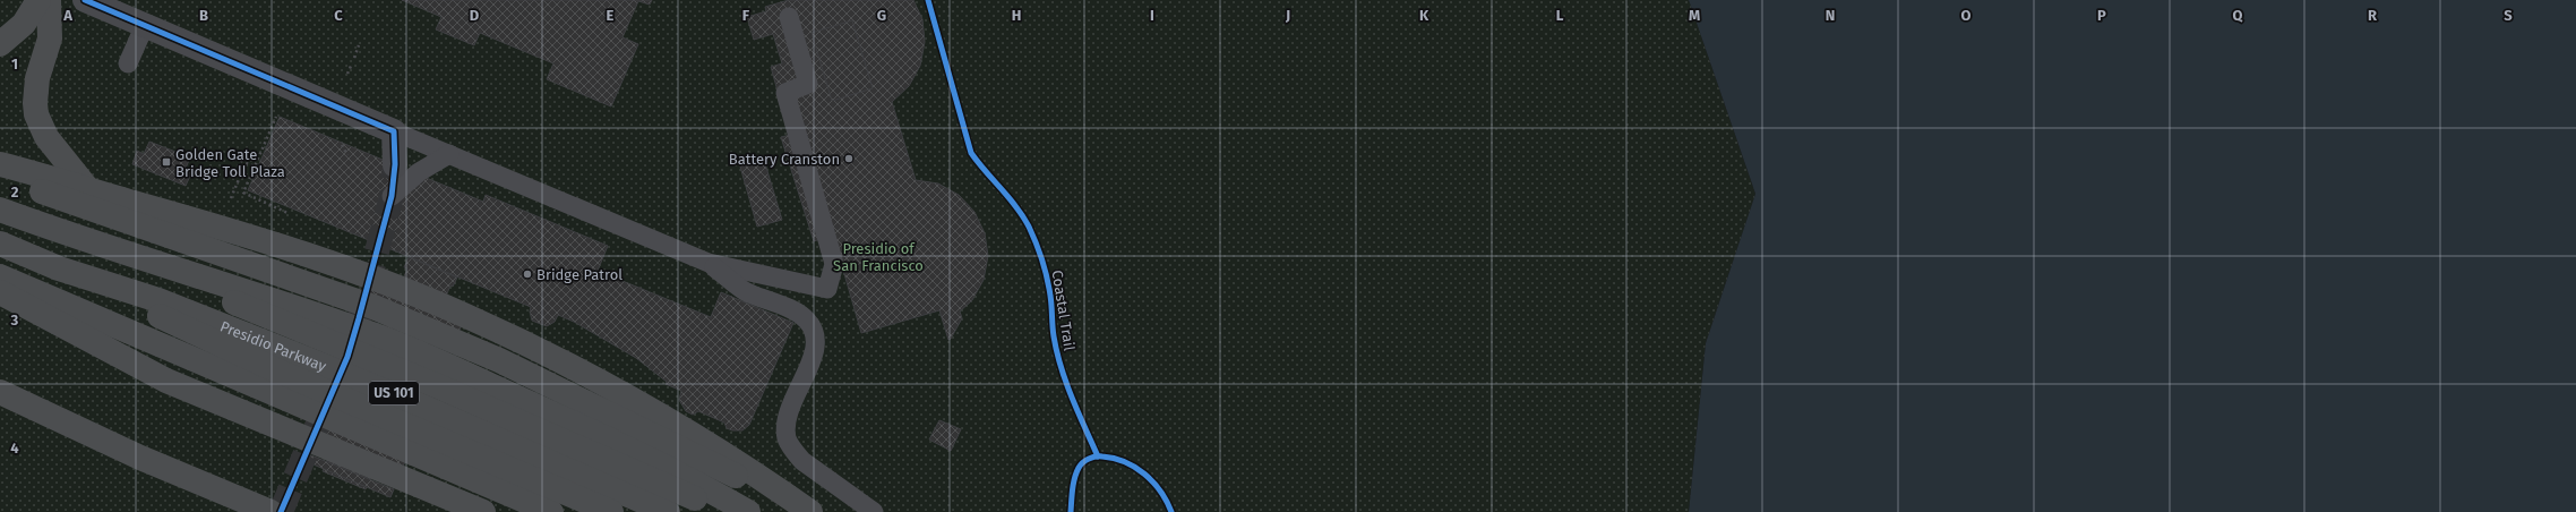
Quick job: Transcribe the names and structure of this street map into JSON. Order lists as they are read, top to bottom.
{
  "streets": {
    "highway": ["Presidio Parkway", "US 101"],
    "cycle path": ["Coastal Trail"]
  },
  "parks": ["Presidio of San Francisco"],
  "places": {
    "other": ["Battery Cranston", "Bridge Patrol"],
    "transit": ["Golden Gate Bridge Toll Plaza"]
  },
  "grid": {
    "columns": [
      "A",
      "B",
      "C",
      "D",
      "E",
      "F",
      "G",
      "H",
      "I",
      "J",
      "K",
      "L",
      "M",
      "N",
      "O",
      "P",
      "Q",
      "R",
      "S"
    ],
    "rows": [
      "1",
      "2",
      "3",
      "4"
    ]
  }
}
